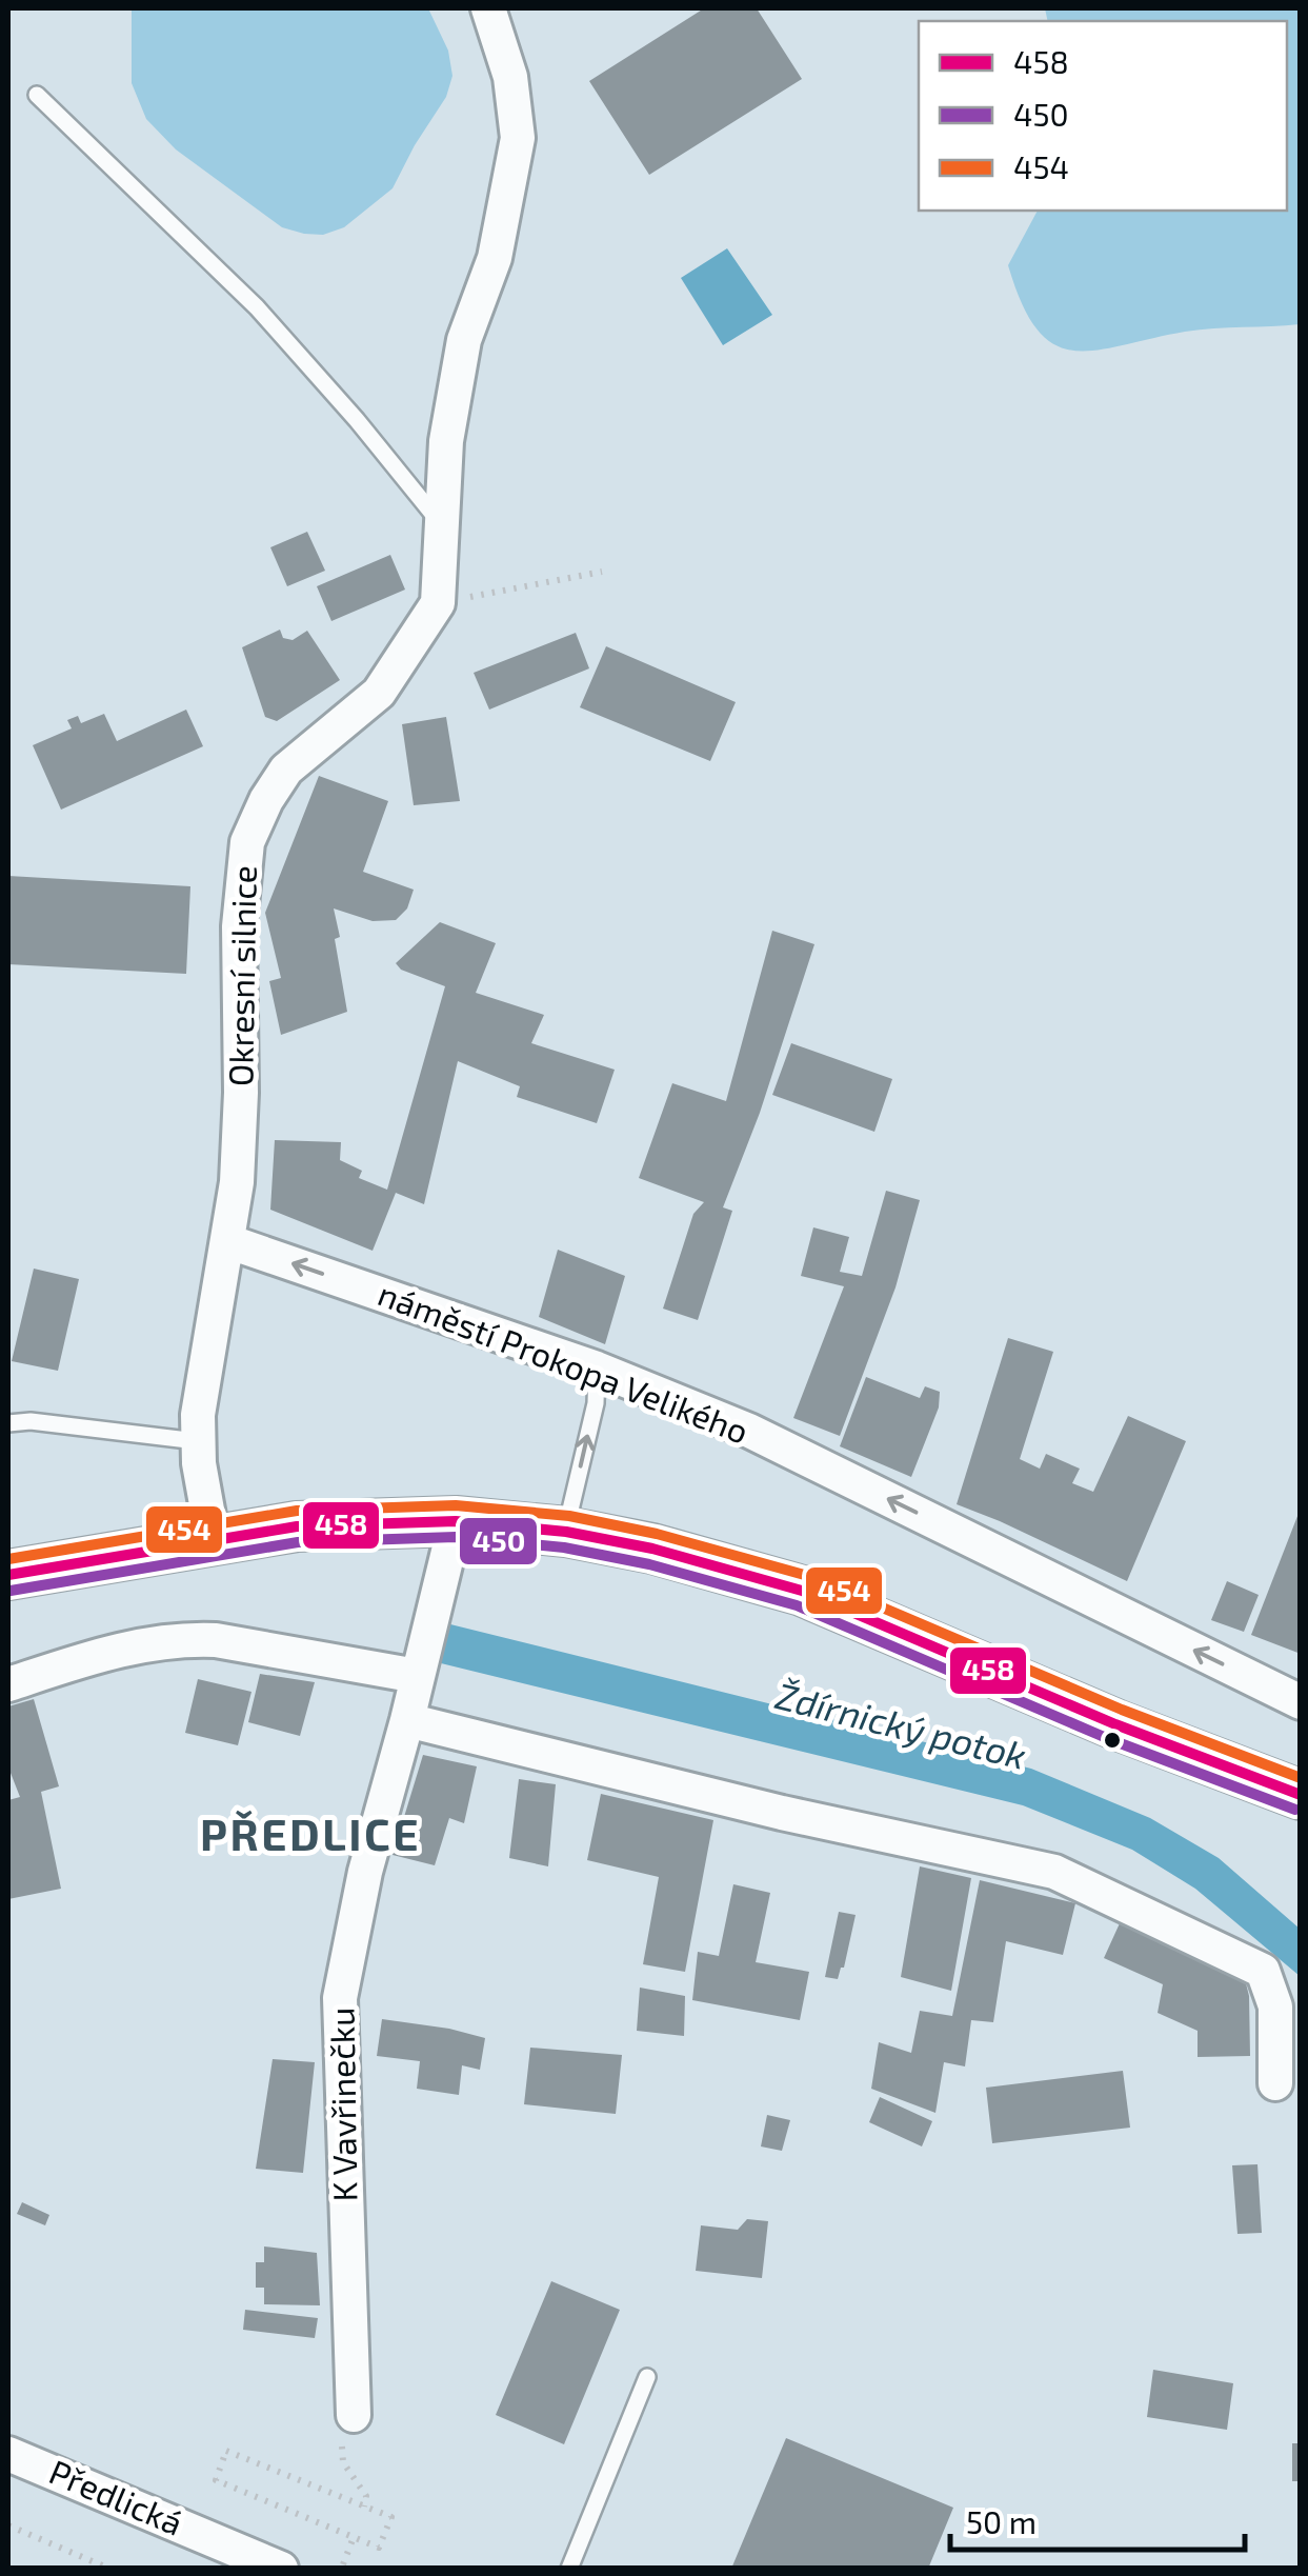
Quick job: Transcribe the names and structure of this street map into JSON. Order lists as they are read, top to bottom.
{
  "streets": {
    "street": [
      "Okresní silnice",
      "náměstí Prokopa Velikého",
      "K Vavřinečku",
      "Předlická"
    ]
  },
  "crossings": [
    ["Okresní silnice", "náměstí Prokopa Velikého"]
  ],
  "one_way": ["náměstí Prokopa Velikého"],
  "districts": ["PŘEDLICE"],
  "water": ["Ždírnický potok"],
  "lines": ["transit line 454", "transit line 458", "transit line 450"],
  "legend": ["458", "450", "454"],
  "scale_bar": "50 m"
}
